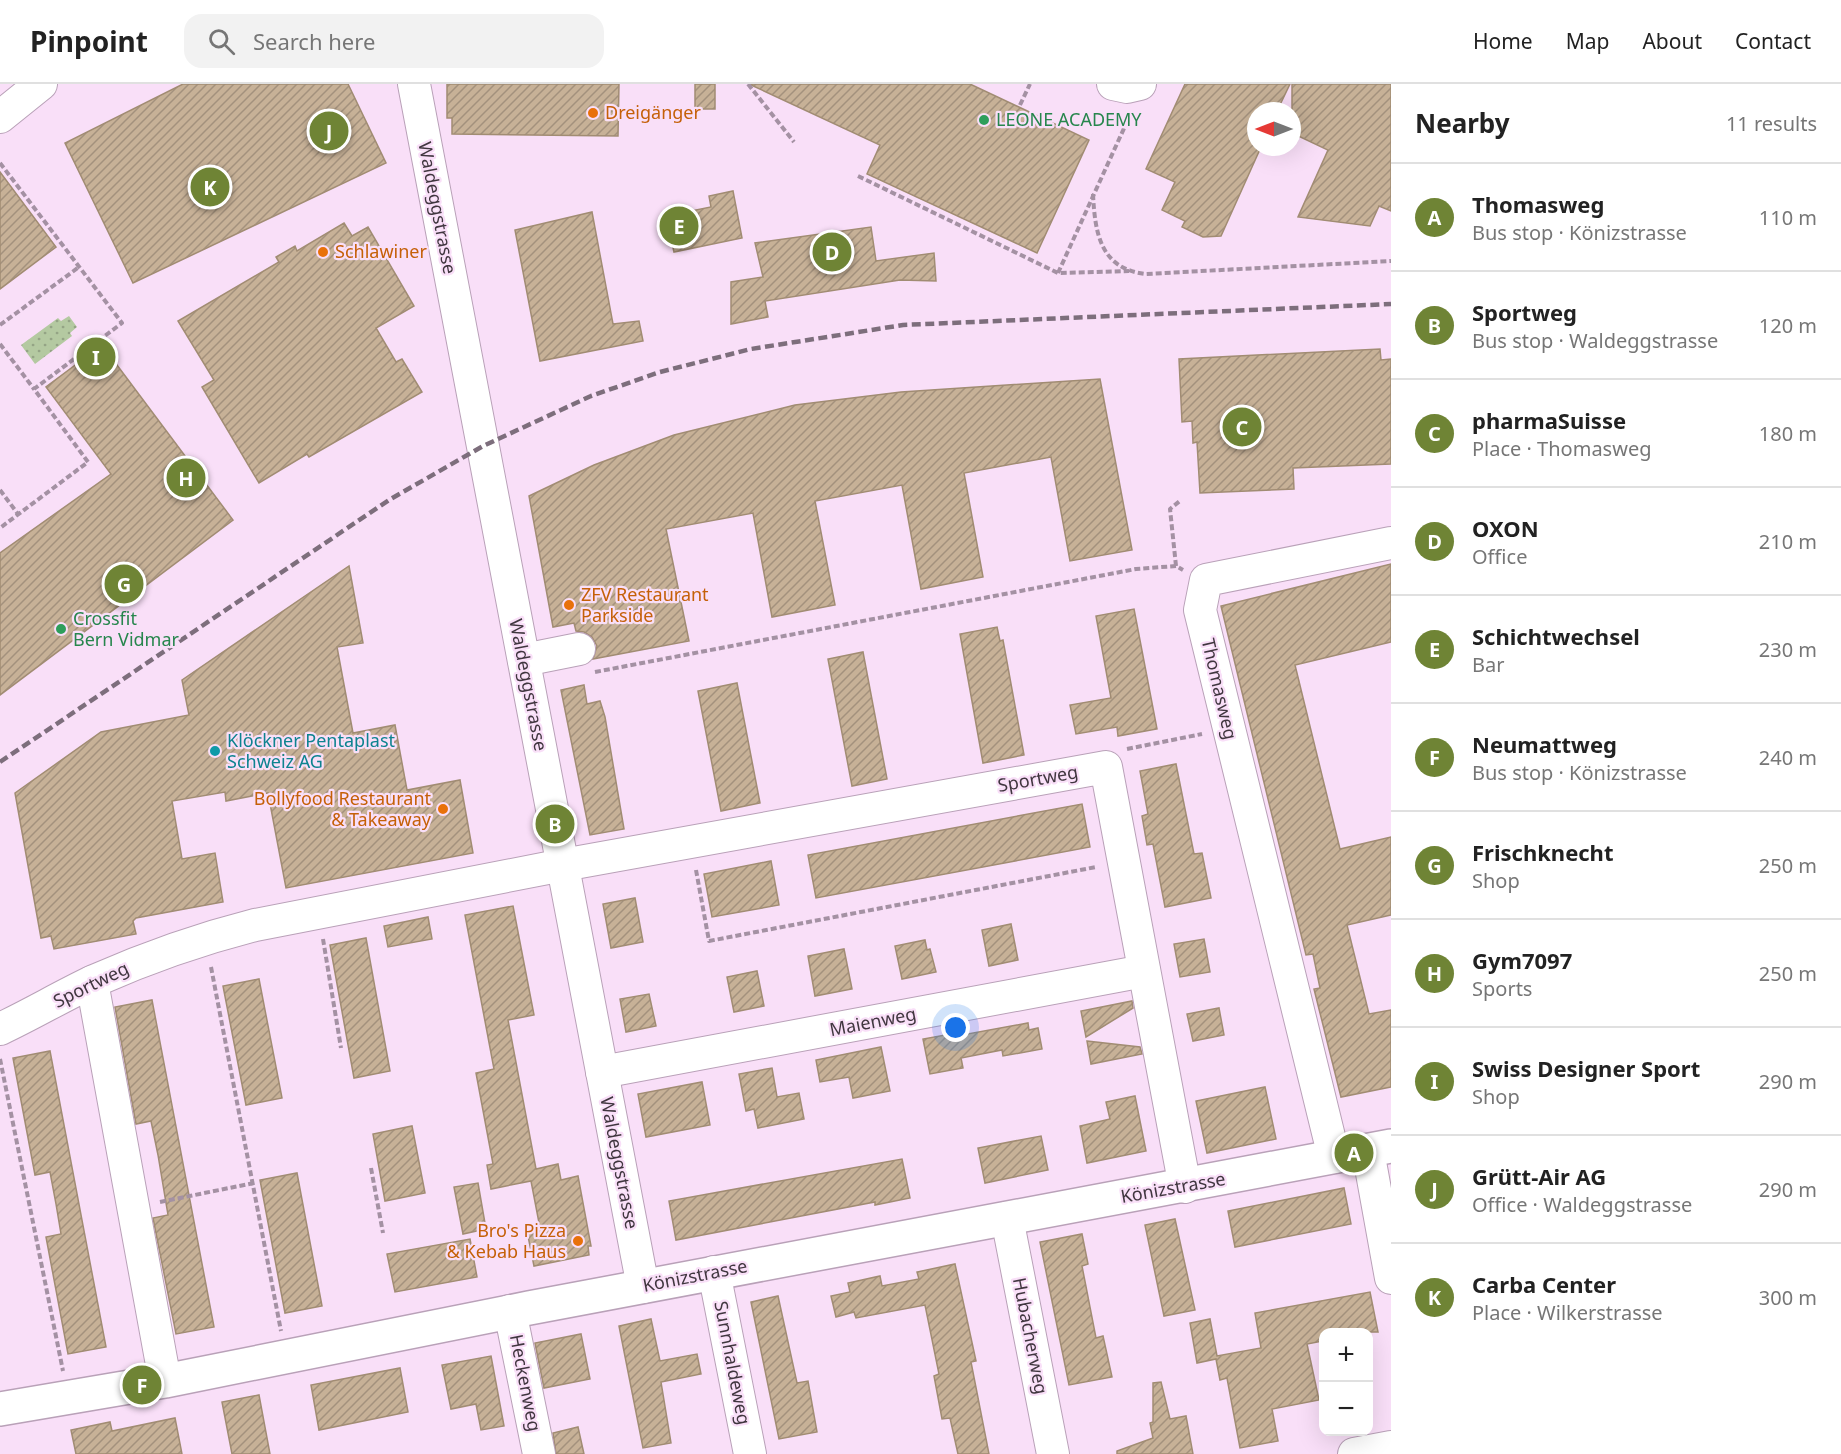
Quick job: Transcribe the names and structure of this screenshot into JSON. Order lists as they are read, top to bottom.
{
  "streets": {
    "main road": ["Könizstrasse"],
    "street": [
      "Waldeggstrasse",
      "Thomasweg",
      "Sportweg",
      "Maienweg",
      "Hubacherweg",
      "Sunnhaldeweg",
      "Heckenweg"
    ]
  },
  "crossings": [
    ["Waldeggstrasse", "Sportweg"],
    ["Waldeggstrasse", "Maienweg"],
    ["Waldeggstrasse", "Könizstrasse"],
    ["Thomasweg", "Könizstrasse"],
    ["Könizstrasse", "Hubacherweg"],
    ["Könizstrasse", "Sunnhaldeweg"],
    ["Könizstrasse", "Heckenweg"]
  ],
  "places": [
    "Dreigänger",
    "LEONE ACADEMY",
    "Schlawiner",
    "ZFV Restaurant Parkside",
    "Crossfit Bern Vidmar",
    "Klöckner Pentaplast Schweiz AG",
    "Bollyfood Restaurant & Takeaway",
    "Bro's Pizza & Kebab Haus"
  ],
  "north": "left",
  "page": {
    "header": "Pinpoint",
    "search": "Search here",
    "nav": [
      "Home",
      "Map",
      "About",
      "Contact"
    ],
    "heading": ["Nearby", "11 results"],
    "pins": [
      "J",
      "K",
      "E",
      "D",
      "I",
      "C",
      "H",
      "G",
      "B",
      "A",
      "F"
    ],
    "list": [
      {
        "mark": "A",
        "name": "Thomasweg",
        "note": "Bus stop · Könizstrasse",
        "value": "110 m"
      },
      {
        "mark": "B",
        "name": "Sportweg",
        "note": "Bus stop · Waldeggstrasse",
        "value": "120 m"
      },
      {
        "mark": "C",
        "name": "pharmaSuisse",
        "note": "Place · Thomasweg",
        "value": "180 m"
      },
      {
        "mark": "D",
        "name": "OXON",
        "note": "Office",
        "value": "210 m"
      },
      {
        "mark": "E",
        "name": "Schichtwechsel",
        "note": "Bar",
        "value": "230 m"
      },
      {
        "mark": "F",
        "name": "Neumattweg",
        "note": "Bus stop · Könizstrasse",
        "value": "240 m"
      },
      {
        "mark": "G",
        "name": "Frischknecht",
        "note": "Shop",
        "value": "250 m"
      },
      {
        "mark": "H",
        "name": "Gym7097",
        "note": "Sports",
        "value": "250 m"
      },
      {
        "mark": "I",
        "name": "Swiss Designer Sport",
        "note": "Shop",
        "value": "290 m"
      },
      {
        "mark": "J",
        "name": "Grütt-Air AG",
        "note": "Office · Waldeggstrasse",
        "value": "290 m"
      },
      {
        "mark": "K",
        "name": "Carba Center",
        "note": "Place · Wilkerstrasse",
        "value": "300 m"
      }
    ],
    "map_buttons": ["+", "−"]
  }
}
